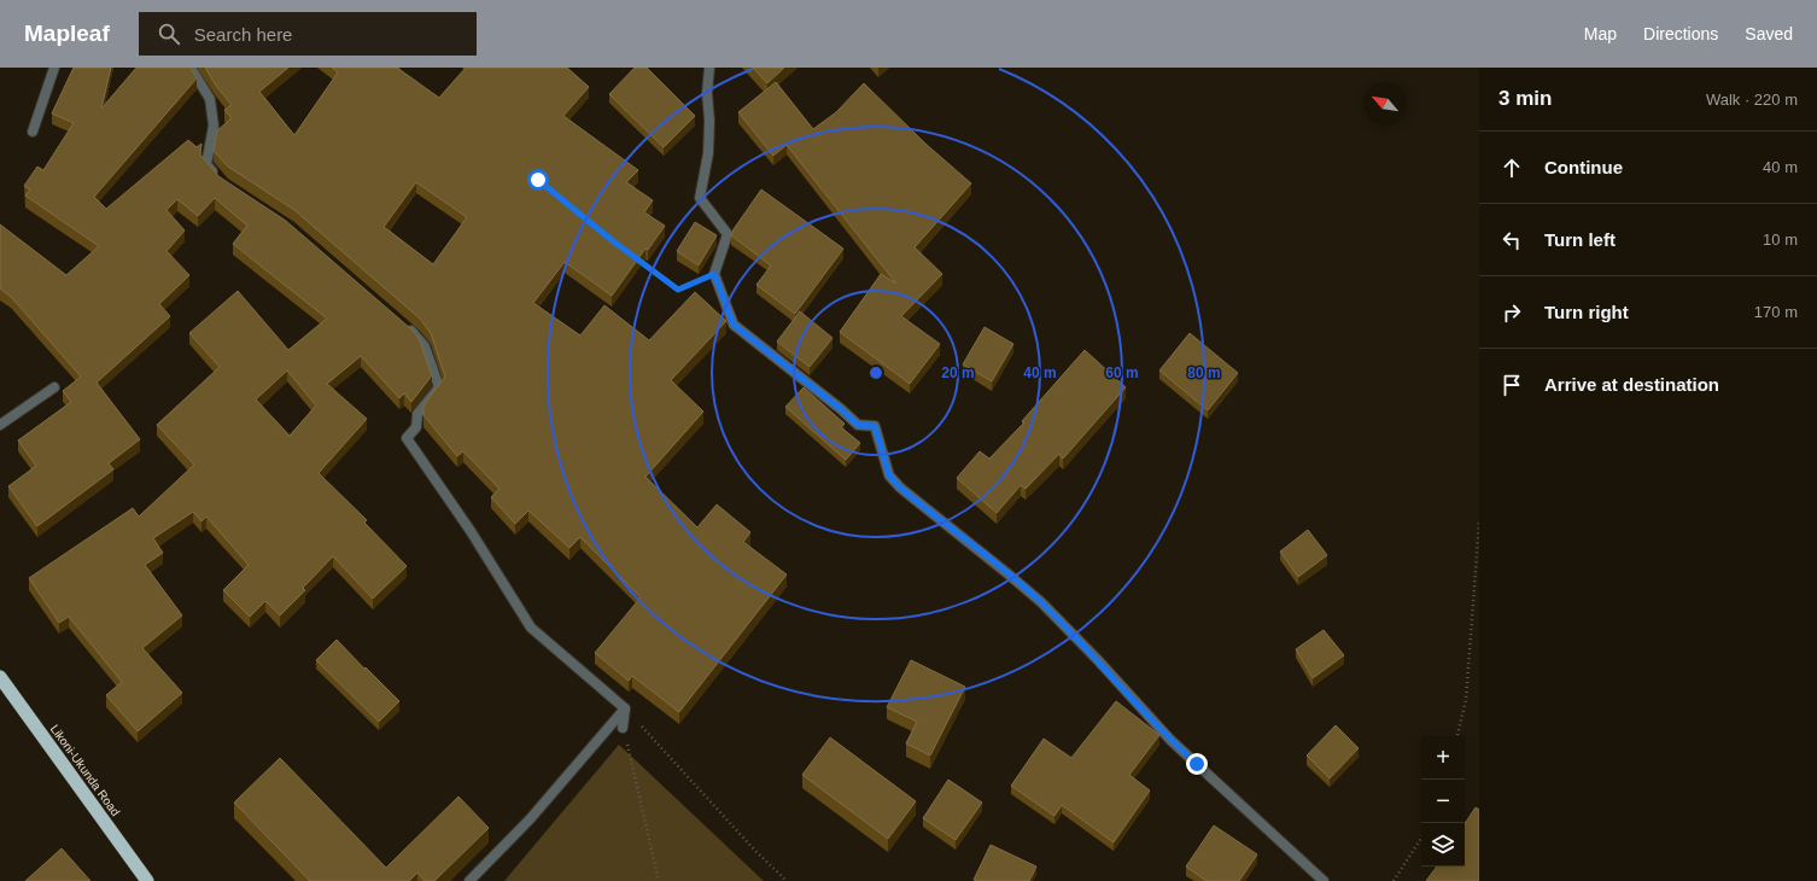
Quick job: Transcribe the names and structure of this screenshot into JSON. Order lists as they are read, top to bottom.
{
  "streets": {
    "highway": ["Likoni-Ukunda Road"]
  },
  "north": "top left",
  "page": {
    "header": "Mapleaf",
    "search": "Search here",
    "nav": ["Map", "Directions", "Saved"],
    "heading": ["3 min", "Walk · 220 m"],
    "list": [
      ["Continue", "40 m"],
      ["Turn left", "10 m"],
      ["Turn right", "170 m"],
      "Arrive at destination"
    ],
    "map_buttons": ["+", "−"]
  },
  "rings": [
    "20 m",
    "40 m",
    "60 m",
    "80 m"
  ]
}
